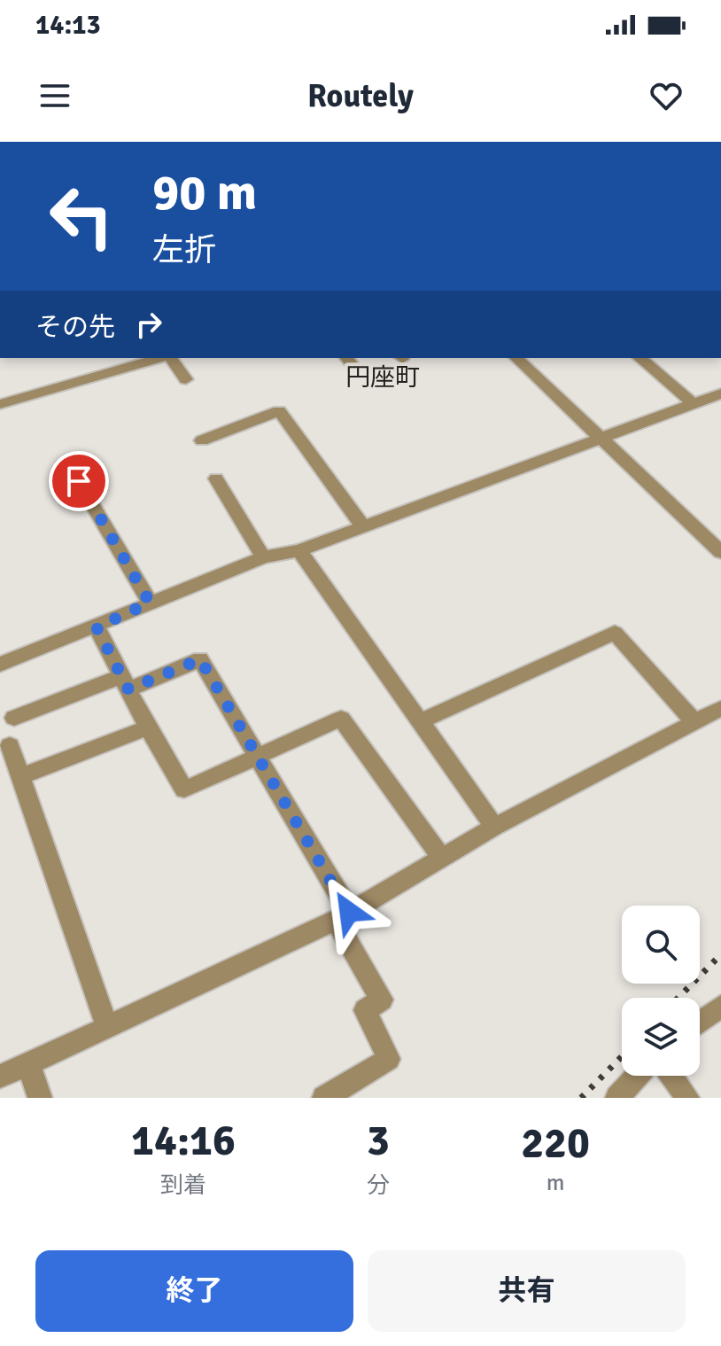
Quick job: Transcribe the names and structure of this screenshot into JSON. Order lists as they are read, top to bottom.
{
  "districts": ["円座町"],
  "page": {
    "status": "14:13",
    "header": "Routely",
    "turn": ["90 m", "左折"],
    "then": "その先",
    "eta": [
      "14:16",
      "到着",
      "3",
      "分",
      "220",
      "m"
    ],
    "buttons": ["終了", "共有"]
  }
}
